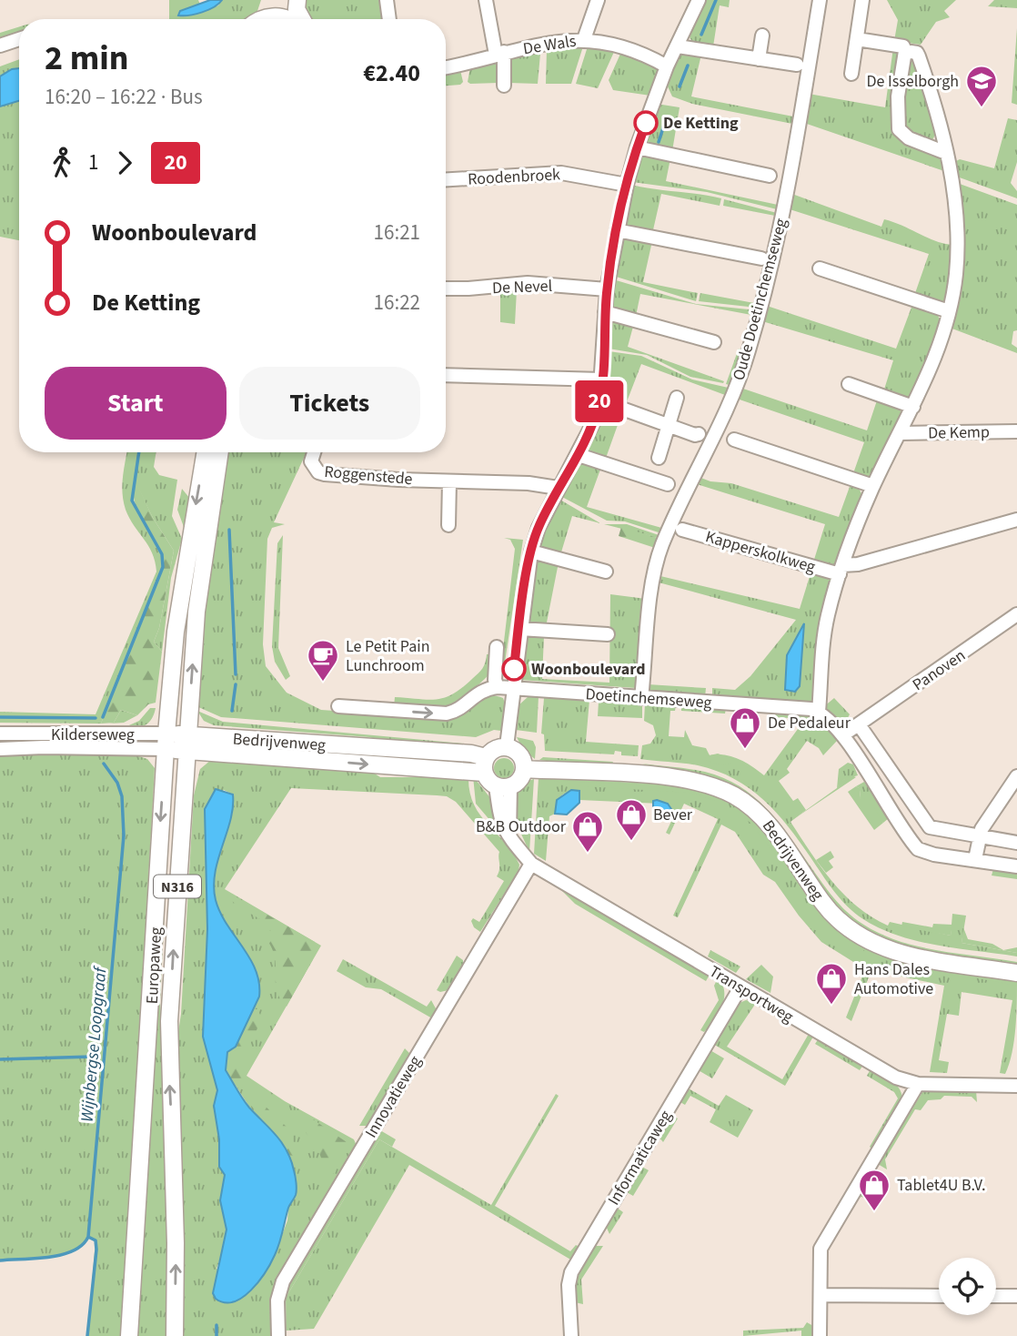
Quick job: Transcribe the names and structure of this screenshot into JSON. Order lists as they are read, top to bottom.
{
  "streets": {
    "main road": [
      "Kilderseweg",
      "Bedrijvenweg",
      "N316",
      "Europaweg"
    ],
    "street": [
      "De Wals",
      "Roodenbroek",
      "De Nevel",
      "Oude Doetinchemseweg",
      "De Kemp",
      "Roggenstede",
      "Kapperskolkweg",
      "Panoven",
      "Doetinchemseweg",
      "Transportweg",
      "Innovatieweg",
      "Informaticaweg"
    ]
  },
  "crossings": [
    ["Oude Doetinchemseweg", "Doetinchemseweg"],
    ["Kilderseweg", "Bedrijvenweg"],
    ["Kilderseweg", "Europaweg"],
    ["Bedrijvenweg", "Europaweg"],
    ["Bedrijvenweg", "Transportweg"],
    ["Transportweg", "Innovatieweg"],
    ["Transportweg", "Informaticaweg"]
  ],
  "water": ["Wijnbergse Loopgraaf"],
  "places": {
    "school or university": ["De Isselborgh"],
    "other": ["De Ketting", "Woonboulevard"],
    "cafe": ["Le Petit Pain Lunchroom"],
    "shop": [
      "De Pedaleur",
      "Bever",
      "B&B Outdoor",
      "Hans Dales Automotive",
      "Tablet4U B.V."
    ]
  },
  "lines": ["bus line 20"],
  "page": {
    "on_map": "20",
    "heading": ["2 min", "16:20 – 16:22 · Bus", "€2.40"],
    "legs": ["1", "20"],
    "list": [
      {
        "name": "Woonboulevard",
        "value": "16:21"
      },
      {
        "name": "De Ketting",
        "value": "16:22"
      }
    ],
    "buttons": ["Start", "Tickets"]
  }
}
